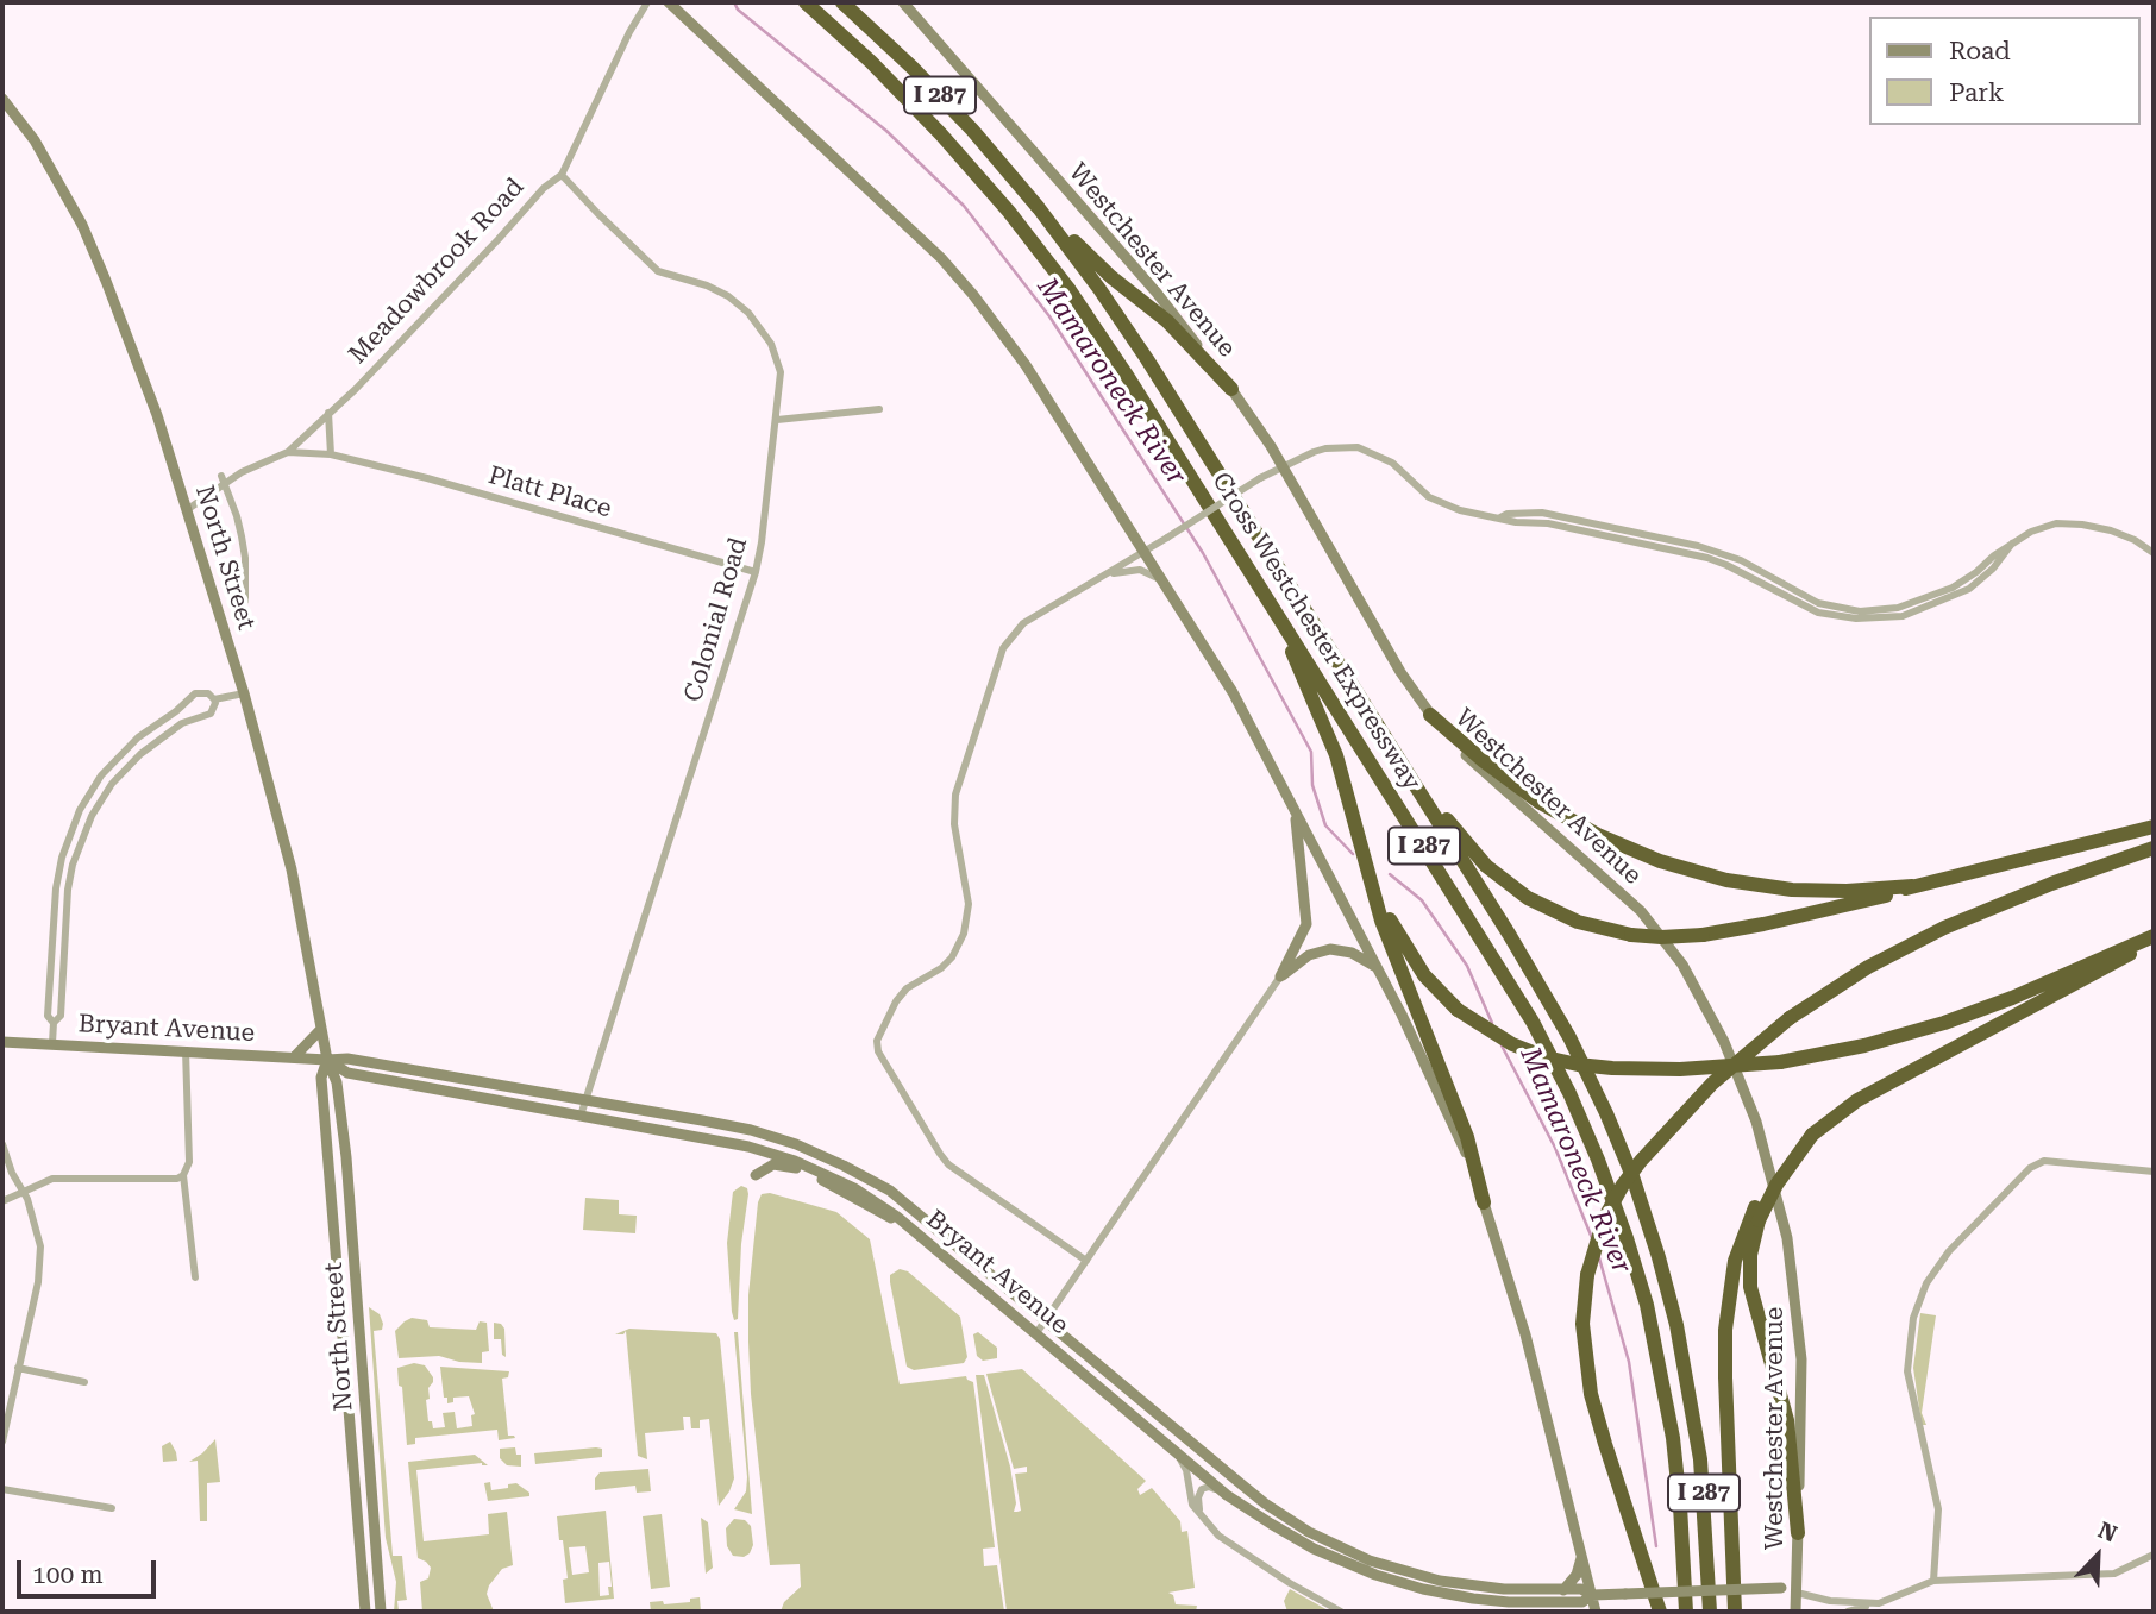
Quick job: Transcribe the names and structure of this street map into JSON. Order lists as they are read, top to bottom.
{
  "streets": {
    "highway": ["I 287", "Cross Westchester Expressway"],
    "main road": ["Westchester Avenue", "North Street", "Bryant Avenue"],
    "street": ["Meadowbrook Road", "Platt Place", "Colonial Road"]
  },
  "crossings": [
    ["Westchester Avenue", "Bryant Avenue"],
    ["Meadowbrook Road", "Platt Place"],
    ["Meadowbrook Road", "North Street"],
    ["Meadowbrook Road", "Colonial Road"],
    ["Platt Place", "Colonial Road"],
    ["North Street", "Bryant Avenue"],
    ["Colonial Road", "Bryant Avenue"]
  ],
  "water": ["Mamaroneck River"],
  "legend": ["Road", "Park"],
  "scale_bar": "100 m",
  "north": "top right"
}
